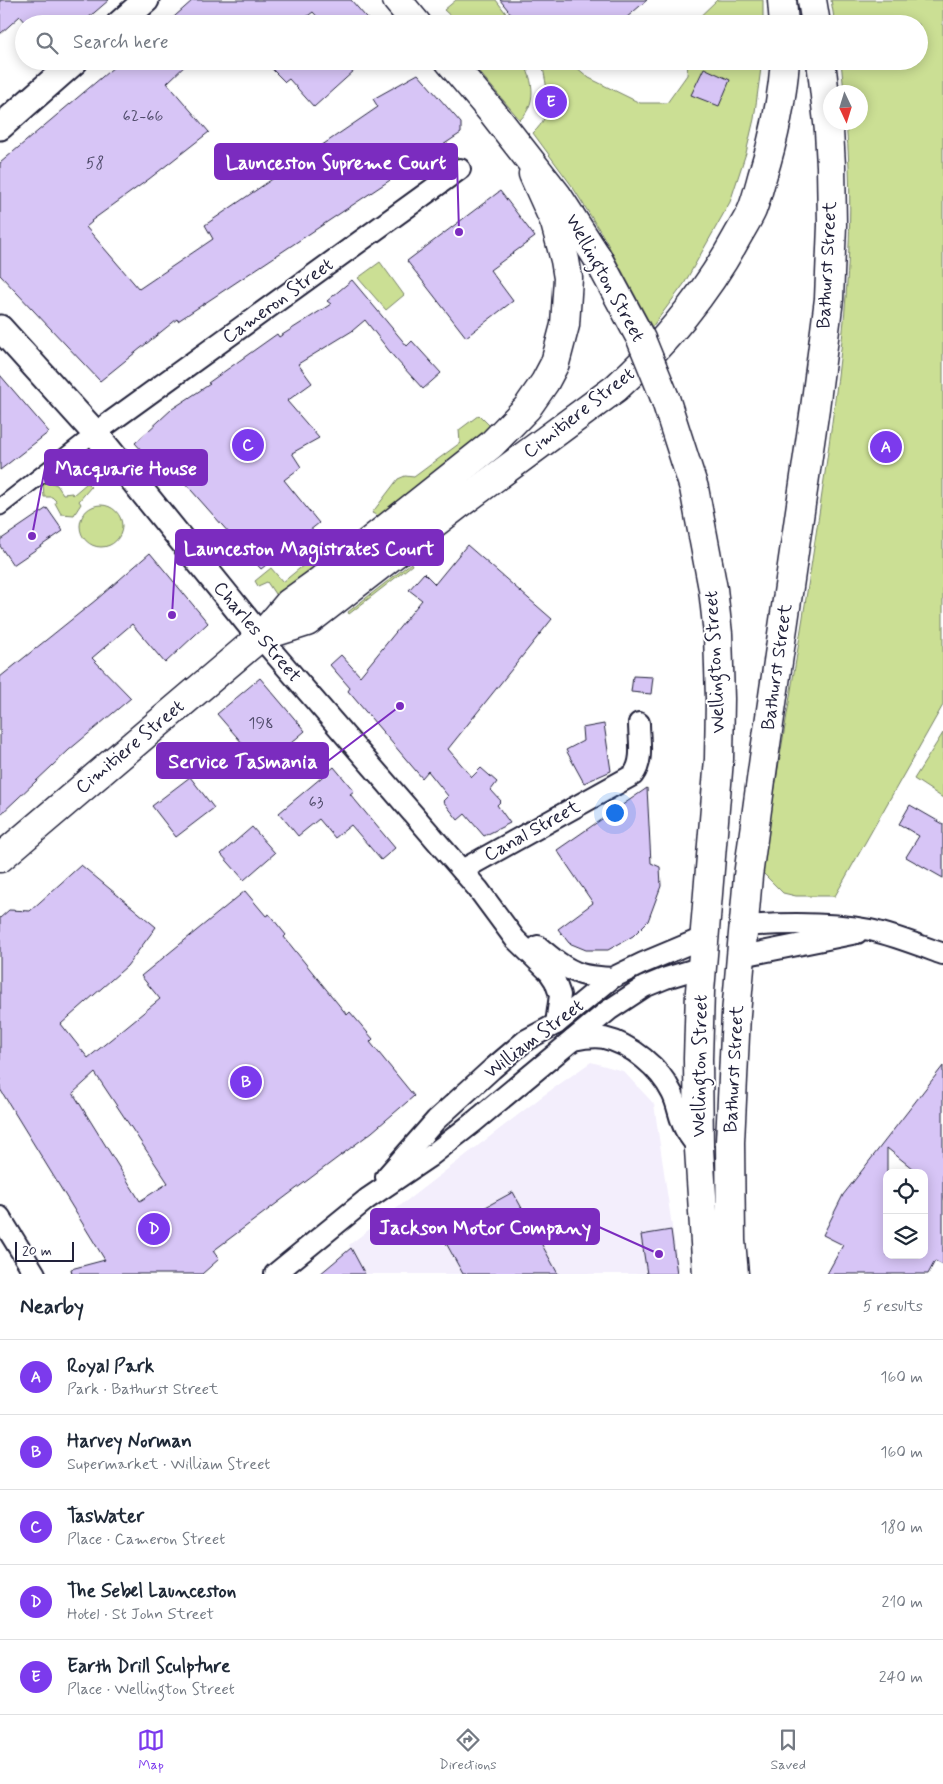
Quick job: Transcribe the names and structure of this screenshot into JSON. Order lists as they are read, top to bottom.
{
  "streets": {
    "main road": ["Bathurst Street", "Wellington Street", "Cimitiere Street"],
    "street": [
      "Cameron Street",
      "Charles Street",
      "Canal Street",
      "William Street"
    ]
  },
  "crossings": [
    ["Wellington Street", "Cimitiere Street"],
    ["Wellington Street", "William Street"],
    ["Cameron Street", "Charles Street"],
    ["Cimitiere Street", "Charles Street"],
    ["Charles Street", "Canal Street"],
    ["Charles Street", "William Street"]
  ],
  "places": [
    "Launceston Supreme Court",
    "Macquarie House",
    "Launceston Magistrates Court",
    "Service Tasmania",
    "Jackson Motor Company"
  ],
  "house_numbers": [
    "62-66",
    "58",
    "198",
    "63"
  ],
  "scale_bar": "20 m",
  "north": "bottom",
  "page": {
    "search": "Search here",
    "pins": [
      "E",
      "C",
      "A",
      "B",
      "D"
    ],
    "scale": "20 m",
    "heading": ["Nearby", "5 results"],
    "list": [
      {
        "mark": "A",
        "name": "Royal Park",
        "note": "Park · Bathurst Street",
        "value": "160 m"
      },
      {
        "mark": "B",
        "name": "Harvey Norman",
        "note": "Supermarket · William Street",
        "value": "160 m"
      },
      {
        "mark": "C",
        "name": "TasWater",
        "note": "Place · Cameron Street",
        "value": "180 m"
      },
      {
        "mark": "D",
        "name": "The Sebel Launceston",
        "note": "Hotel · St John Street",
        "value": "210 m"
      },
      {
        "mark": "E",
        "name": "Earth Drill Sculpture",
        "note": "Place · Wellington Street",
        "value": "240 m"
      }
    ],
    "nav": ["Map", "Directions", "Saved"]
  }
}
